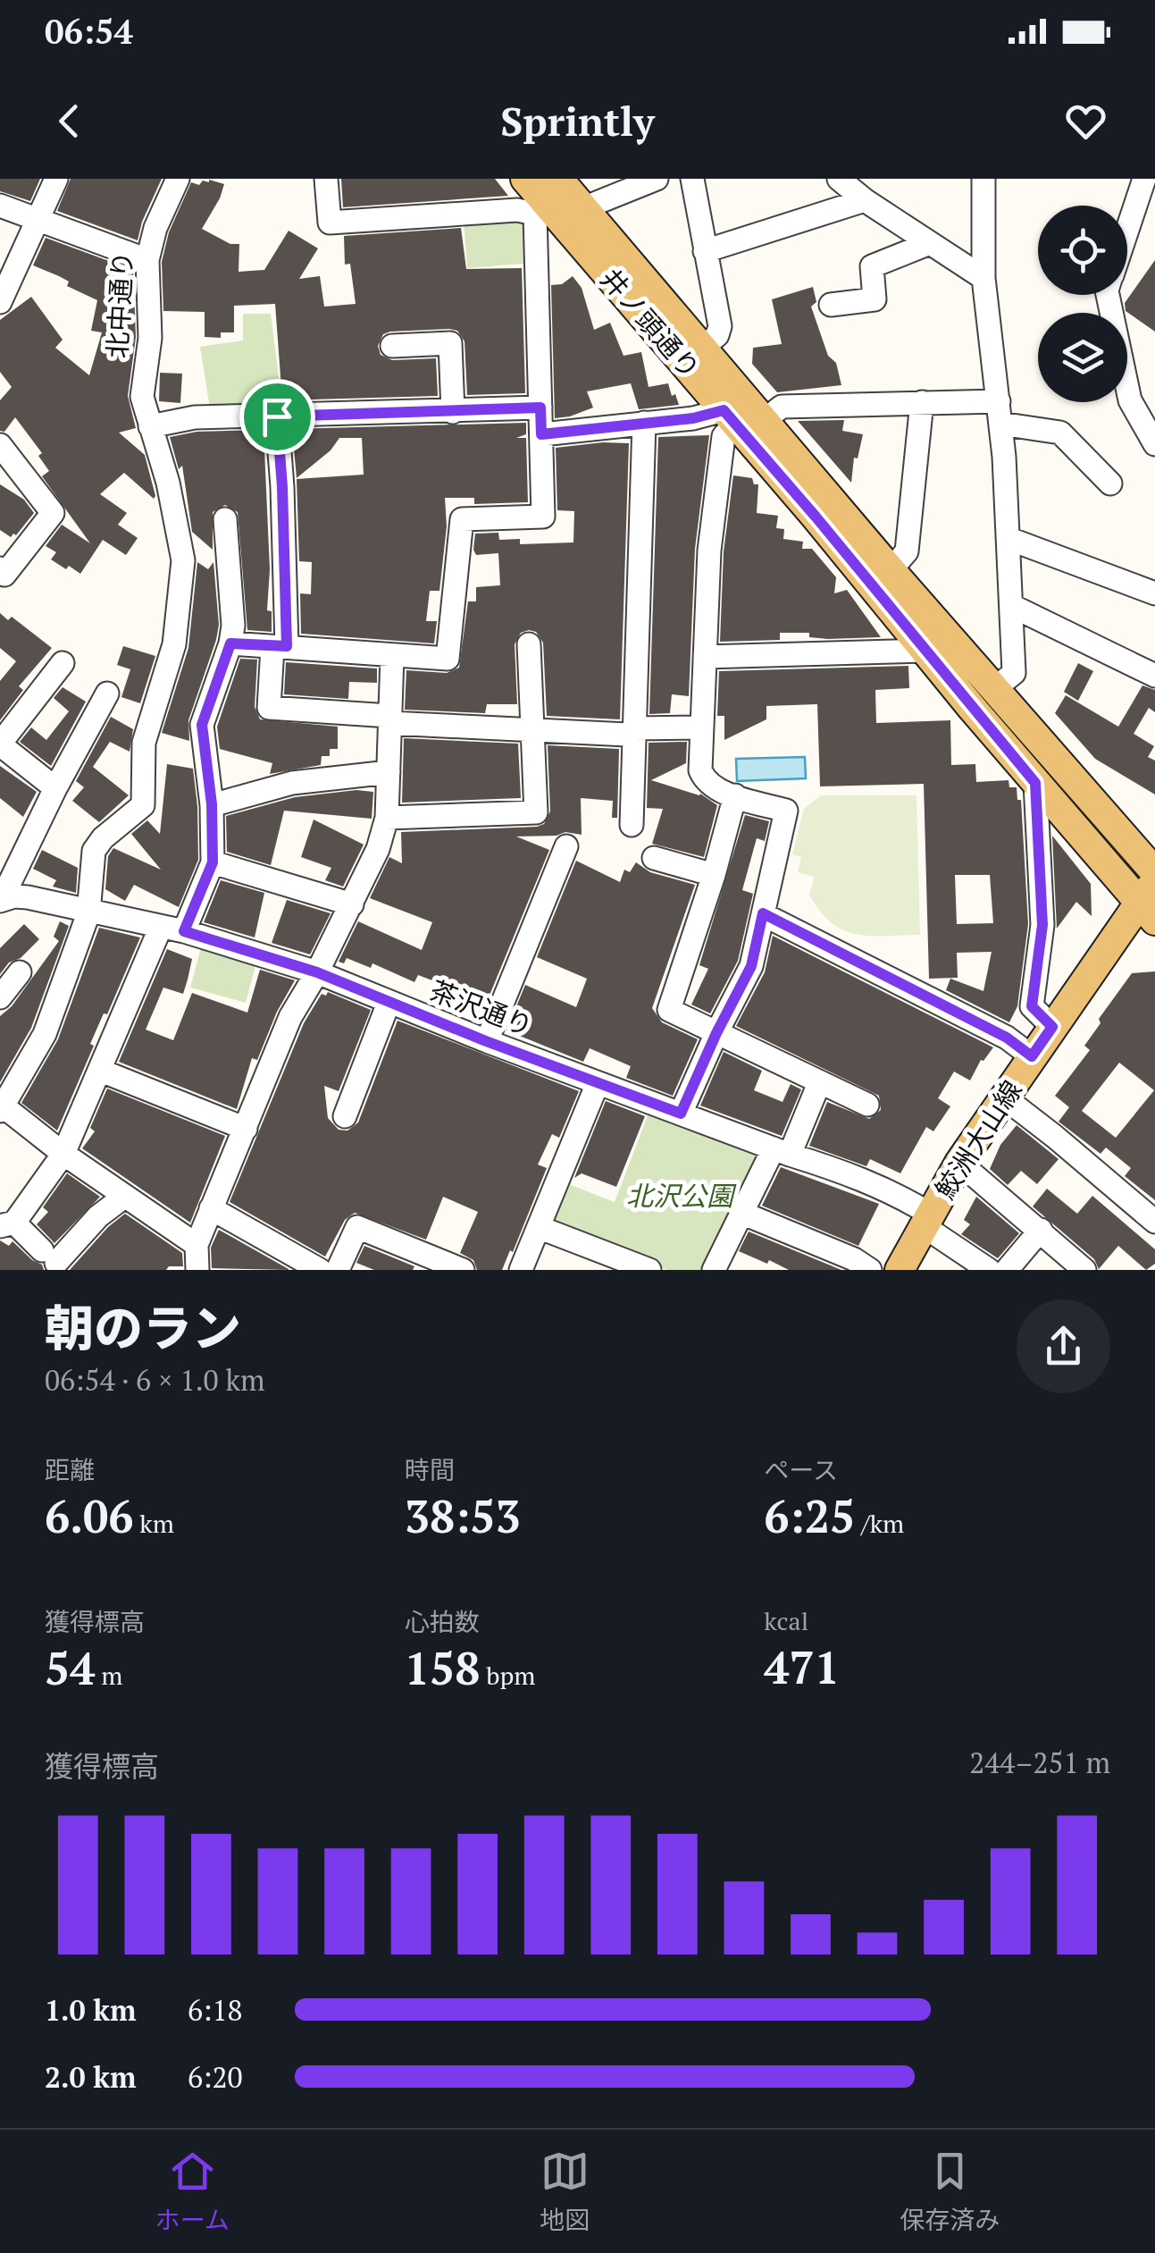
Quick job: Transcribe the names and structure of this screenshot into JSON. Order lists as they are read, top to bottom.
{
  "streets": {
    "main road": ["井ノ頭通り", "鮫洲大山線"],
    "street": ["北中通り", "茶沢通り"]
  },
  "crossings": [
    ["北中通り", "茶沢通り"],
    ["井ノ頭通り", "鮫洲大山線"],
    ["茶沢通り", "鮫洲大山線"]
  ],
  "parks": ["北沢公園"],
  "page": {
    "status": "06:54",
    "header": "Sprintly",
    "heading": ["朝のラン", "06:54 · 6 × 1.0 km"],
    "stats": [
      ["距離", "6.06 km"],
      ["時間", "38:53"],
      ["ペース", "6:25 /km"],
      ["獲得標高", "54 m"],
      ["心拍数", "158 bpm"],
      ["kcal", "471"]
    ],
    "chart": ["獲得標高", "244–251 m"],
    "list": [
      {
        "name": "1.0 km",
        "note": "6:18"
      },
      {
        "name": "2.0 km",
        "note": "6:20"
      }
    ],
    "tabs": ["ホーム", "地図", "保存済み"]
  }
}
